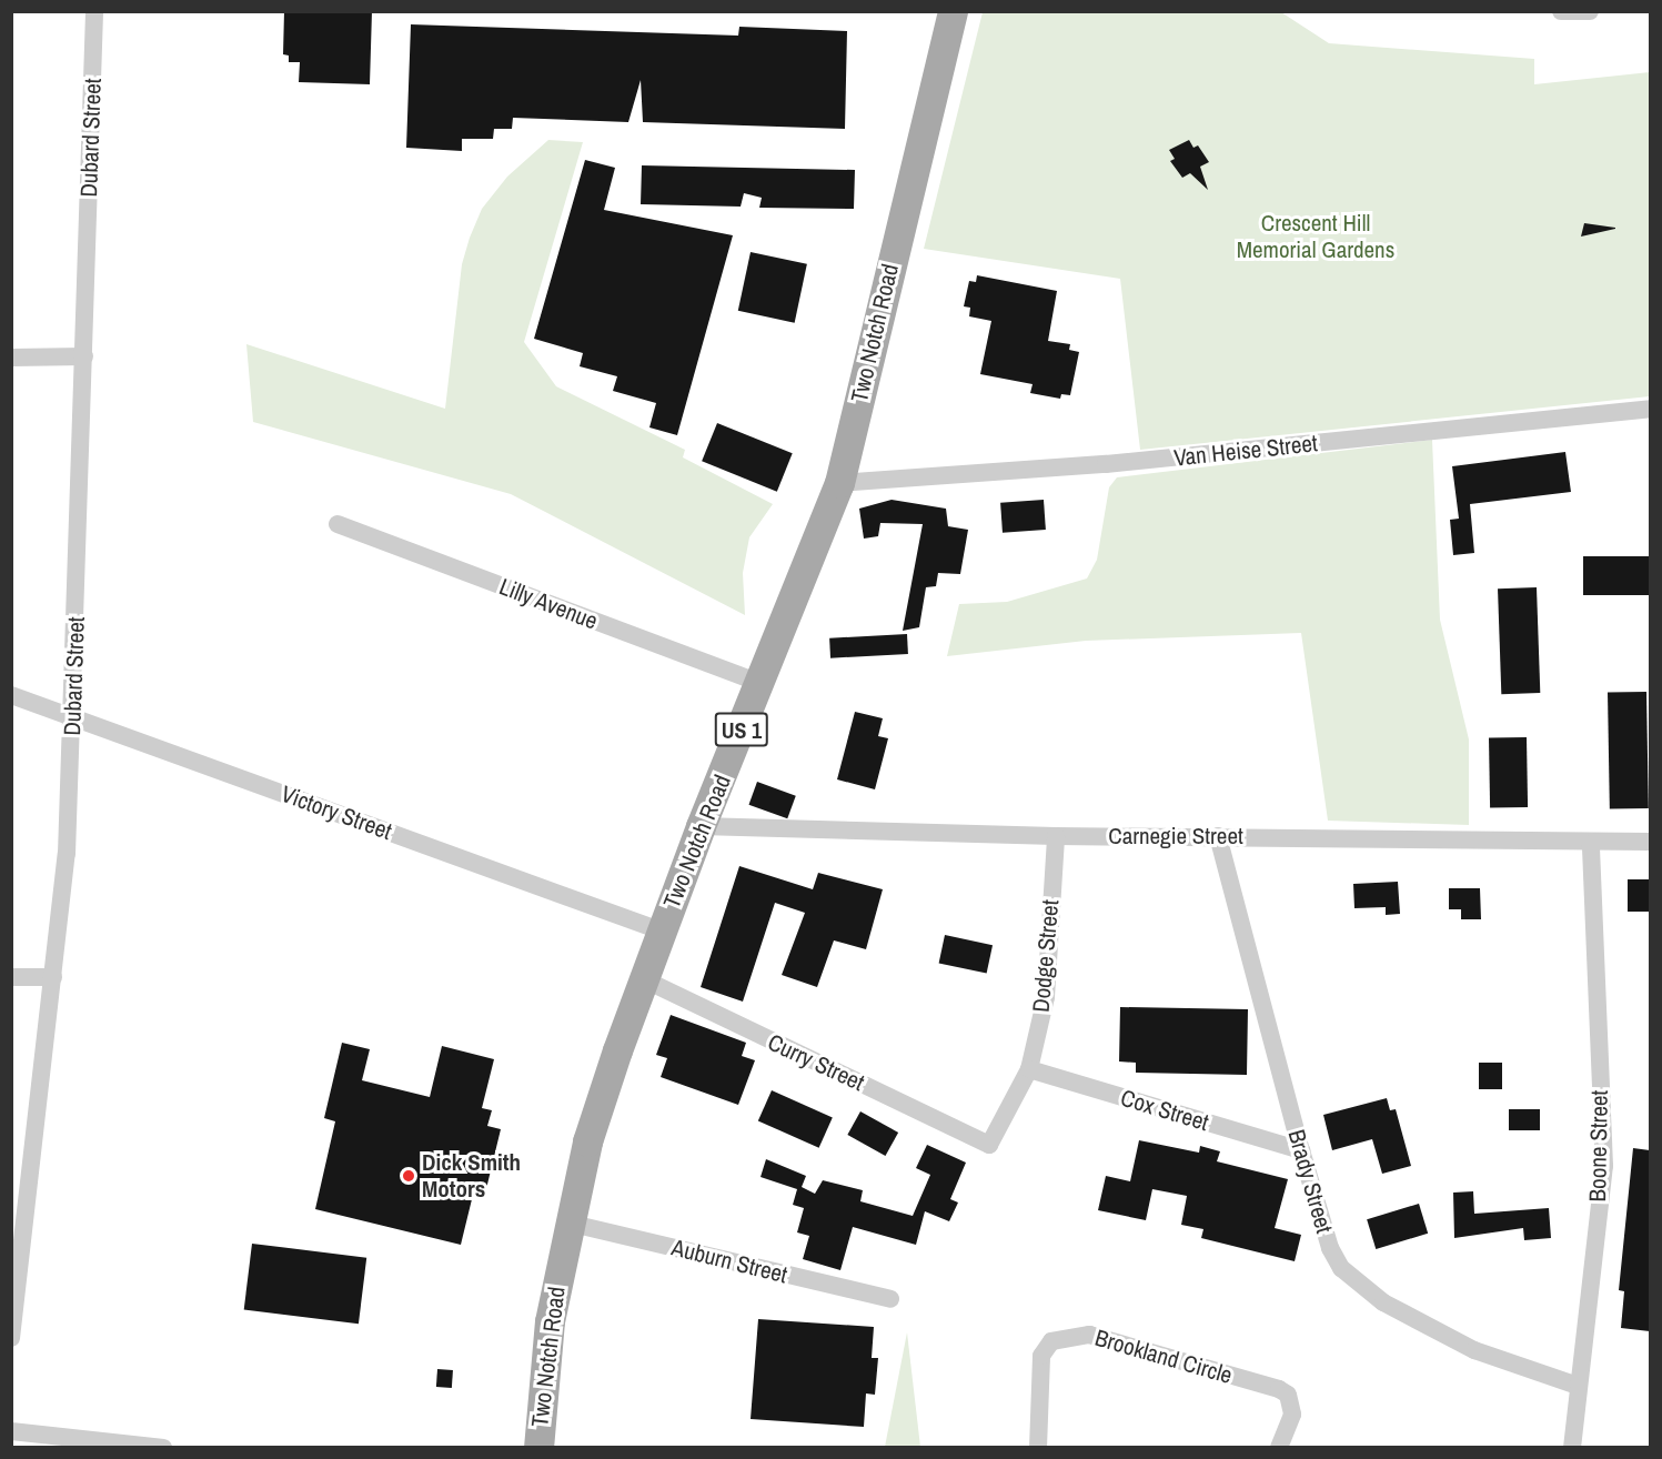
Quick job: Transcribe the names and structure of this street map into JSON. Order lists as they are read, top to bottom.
{
  "streets": {
    "main road": ["Two Notch Road", "US 1"],
    "street": [
      "Dubard Street",
      "Van Heise Street",
      "Lilly Avenue",
      "Victory Street",
      "Carnegie Street",
      "Dodge Street",
      "Curry Street",
      "Cox Street",
      "Boone Street",
      "Brady Street",
      "Auburn Street",
      "Brookland Circle"
    ]
  },
  "crossings": [
    ["Dubard Street", "Victory Street"],
    ["Two Notch Road", "Van Heise Street"],
    ["Two Notch Road", "Lilly Avenue"],
    ["Two Notch Road", "Victory Street"],
    ["Two Notch Road", "Carnegie Street"],
    ["Two Notch Road", "Curry Street"],
    ["Two Notch Road", "Auburn Street"],
    ["Carnegie Street", "Dodge Street"],
    ["Carnegie Street", "Boone Street"],
    ["Carnegie Street", "Brady Street"],
    ["Dodge Street", "Curry Street"],
    ["Dodge Street", "Cox Street"],
    ["Cox Street", "Brady Street"],
    ["Boone Street", "Brady Street"]
  ],
  "parks": ["Crescent Hill Memorial Gardens"],
  "places": ["Dick Smith Motors"]
}
